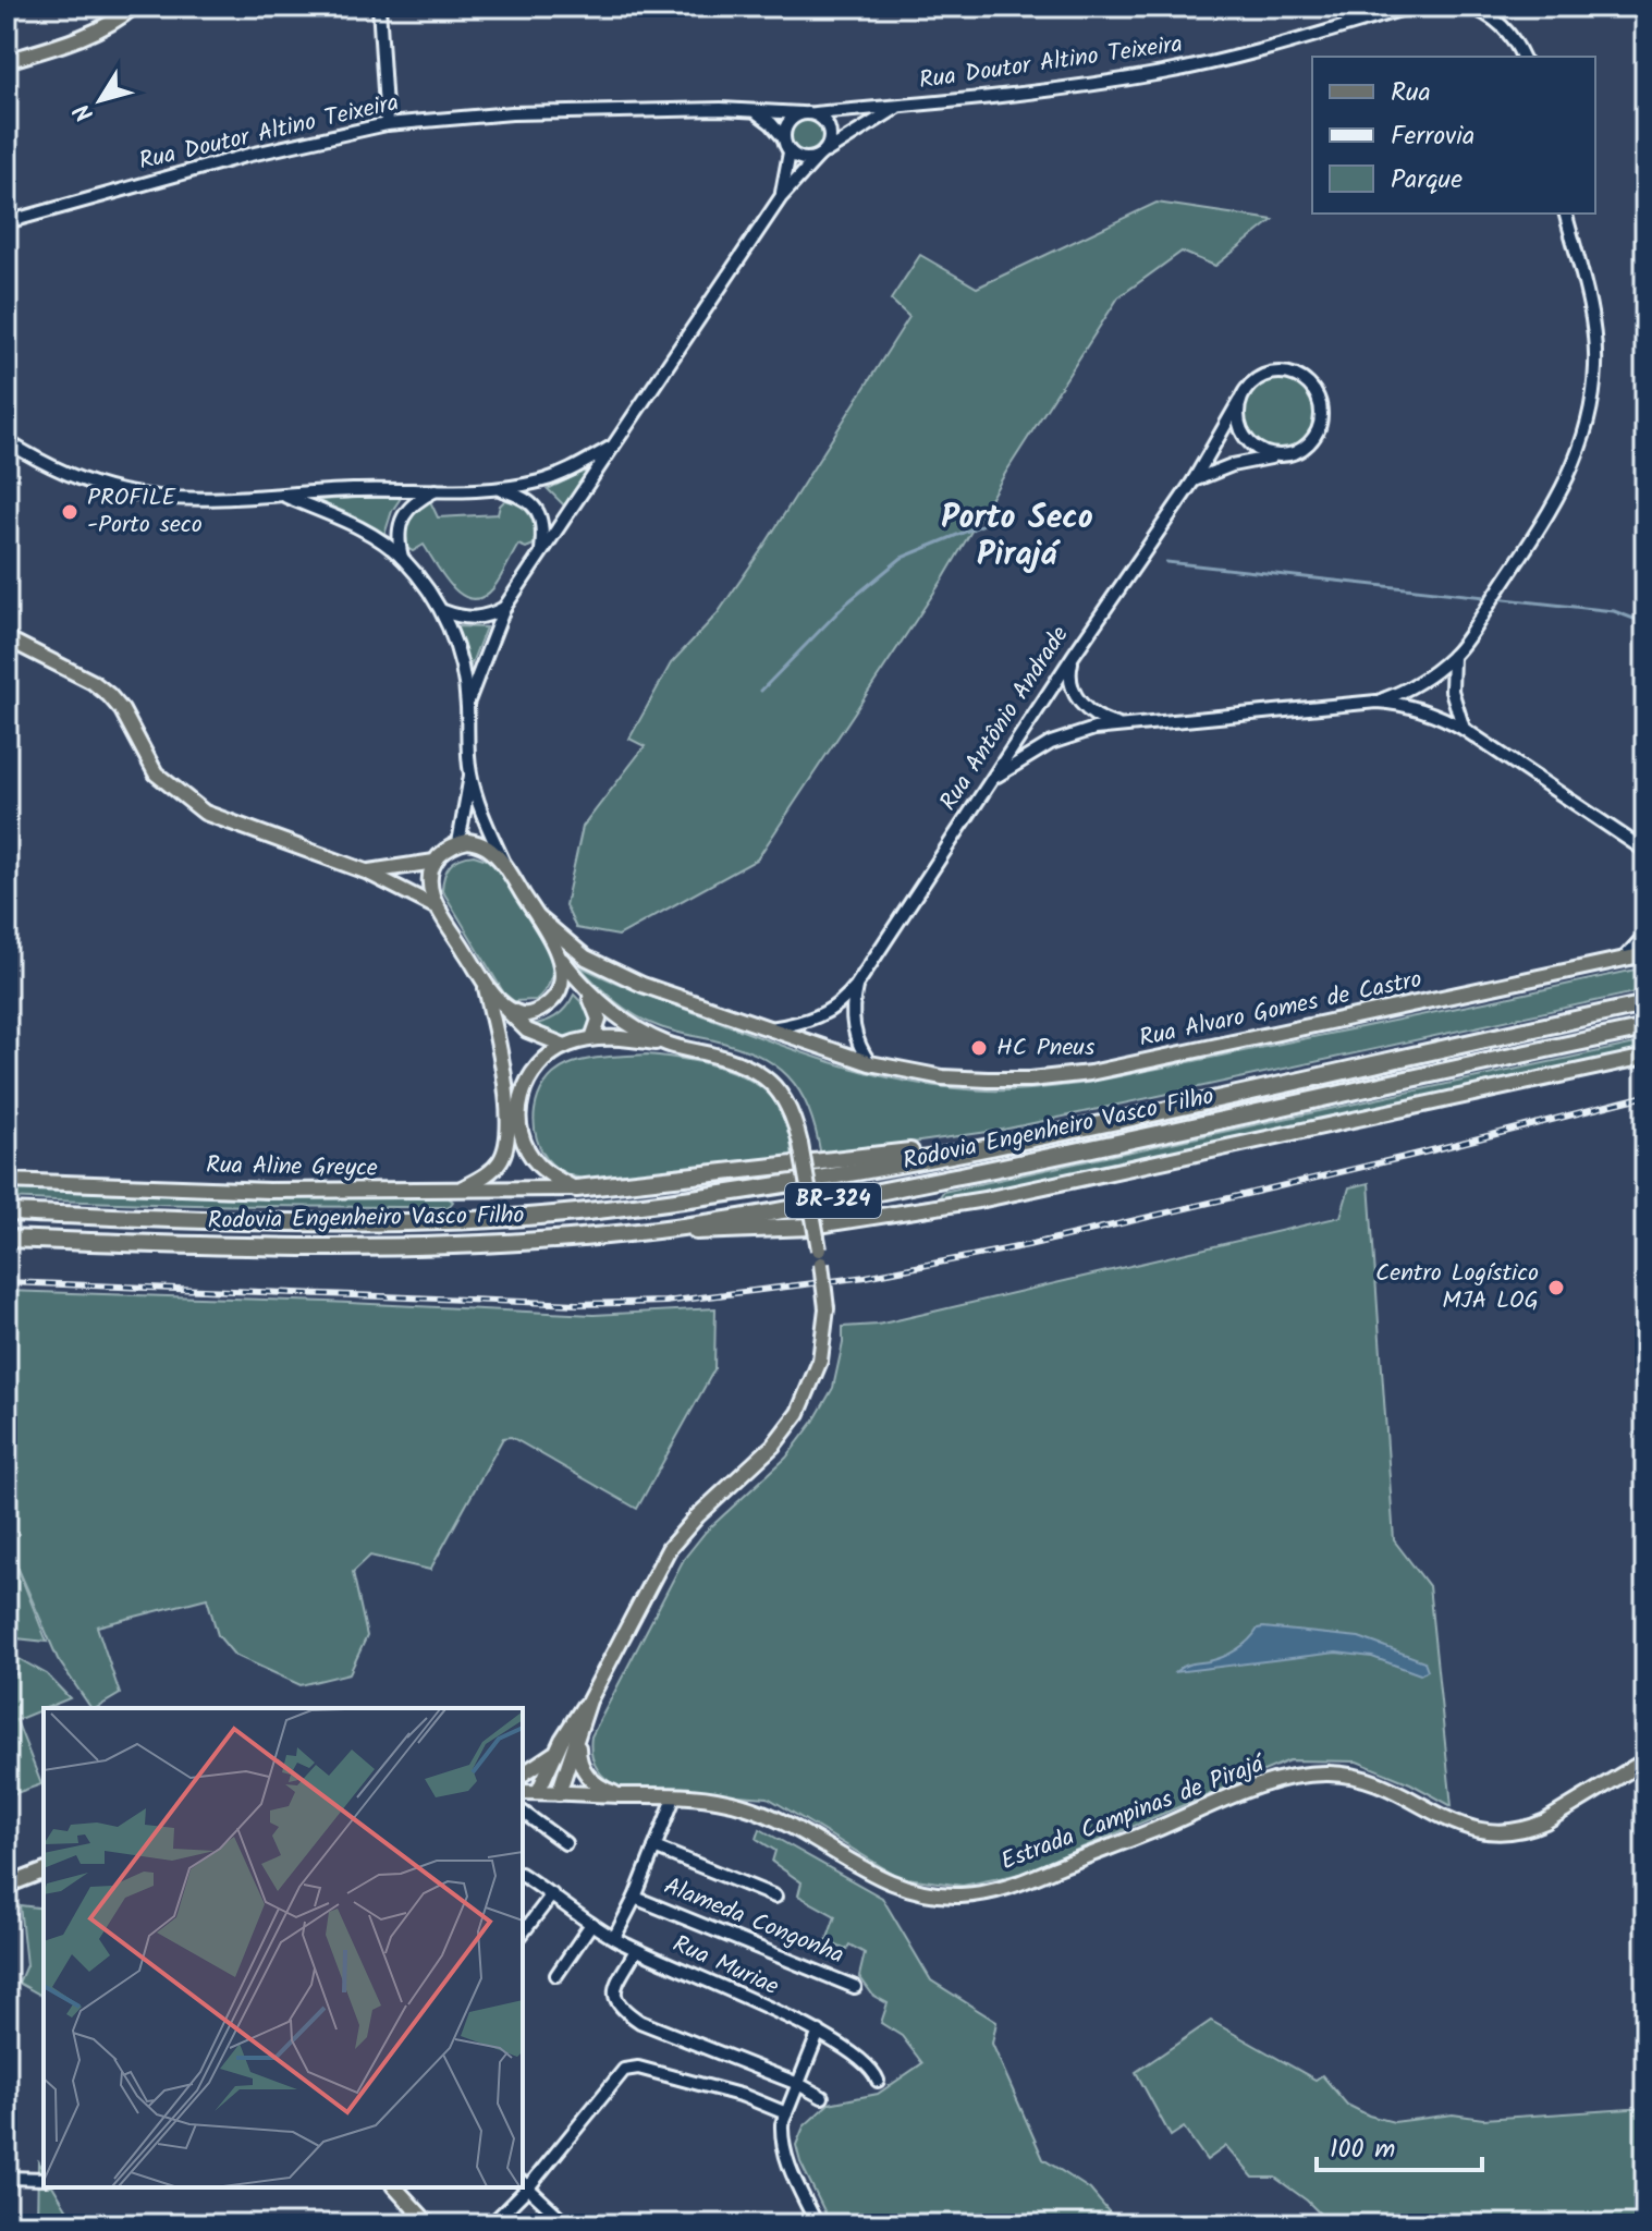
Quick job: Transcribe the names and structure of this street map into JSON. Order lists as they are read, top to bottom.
{
  "streets": {
    "highway": ["Rodovia Engenheiro Vasco Filho", "BR-324"],
    "main road": ["Rua Alvaro Gomes de Castro", "Rua Aline Greyce", "Estrada Campinas de Pirajá"],
    "street": [
      "Rua Doutor Altino Teixeira",
      "Rua Antônio Andrade",
      "Alameda Congonha",
      "Rua Muriae"
    ]
  },
  "crossings": [
    ["Rua Antônio Andrade", "Rua Alvaro Gomes de Castro"]
  ],
  "districts": ["Porto Seco Pirajá"],
  "places": ["PROFILE -Porto seco", "HC Pneus", "Centro Logístico MJA LOG"],
  "legend": ["Rua", "Ferrovia", "Parque"],
  "scale_bar": "100 m",
  "north": "bottom left"
}
